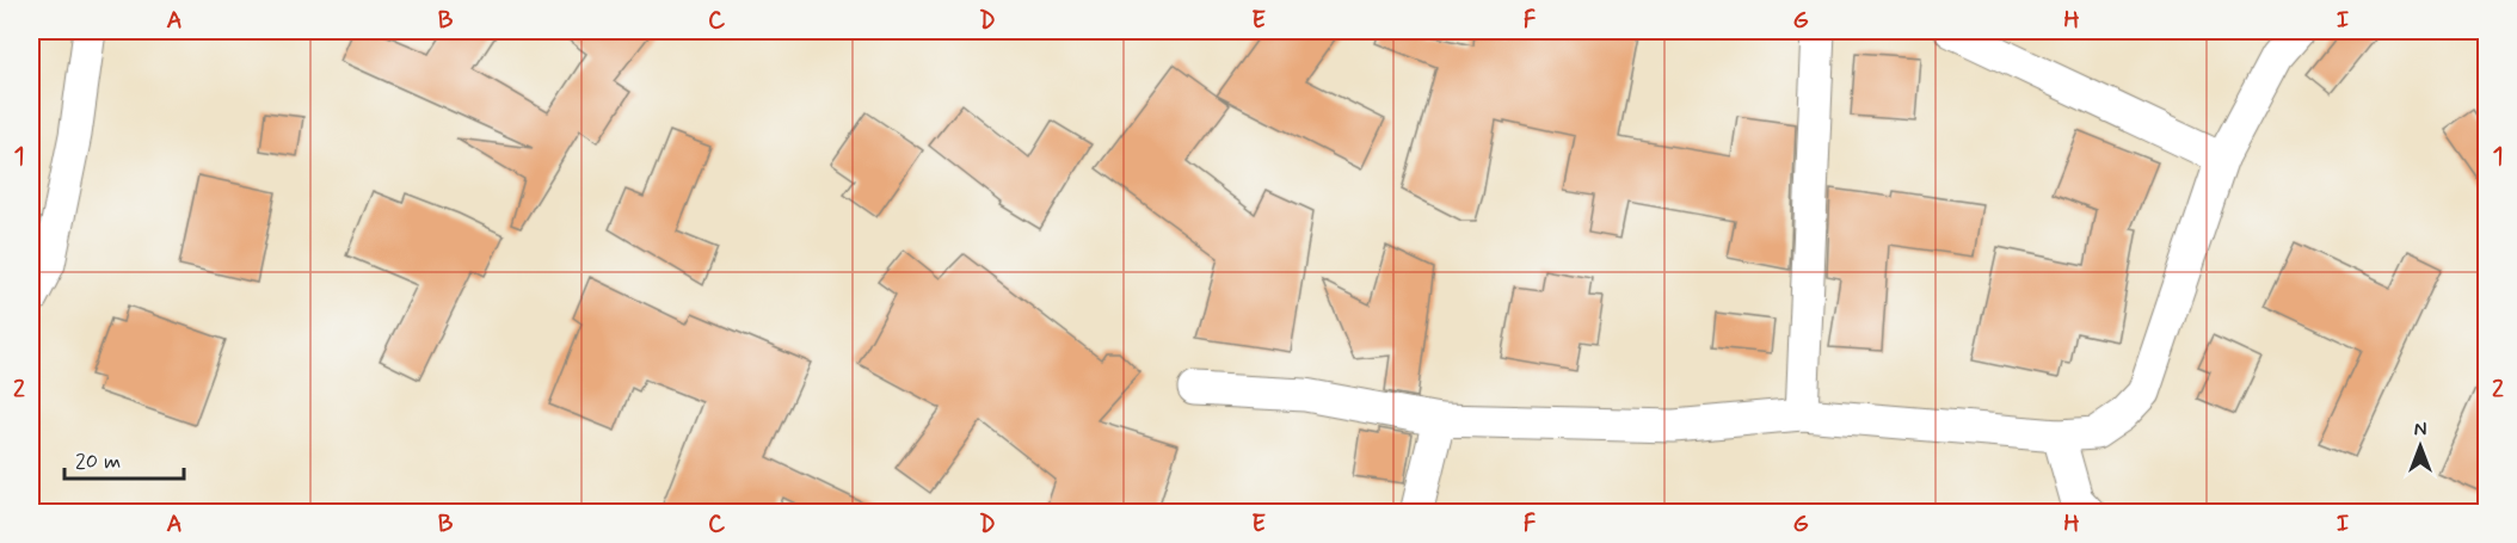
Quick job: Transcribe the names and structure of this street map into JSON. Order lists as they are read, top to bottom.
{
  "scale_bar": "20 m",
  "north": "top",
  "grid": {
    "columns": [
      "A",
      "B",
      "C",
      "D",
      "E",
      "F",
      "G",
      "H",
      "I"
    ],
    "rows": ["1", "2"]
  }
}
